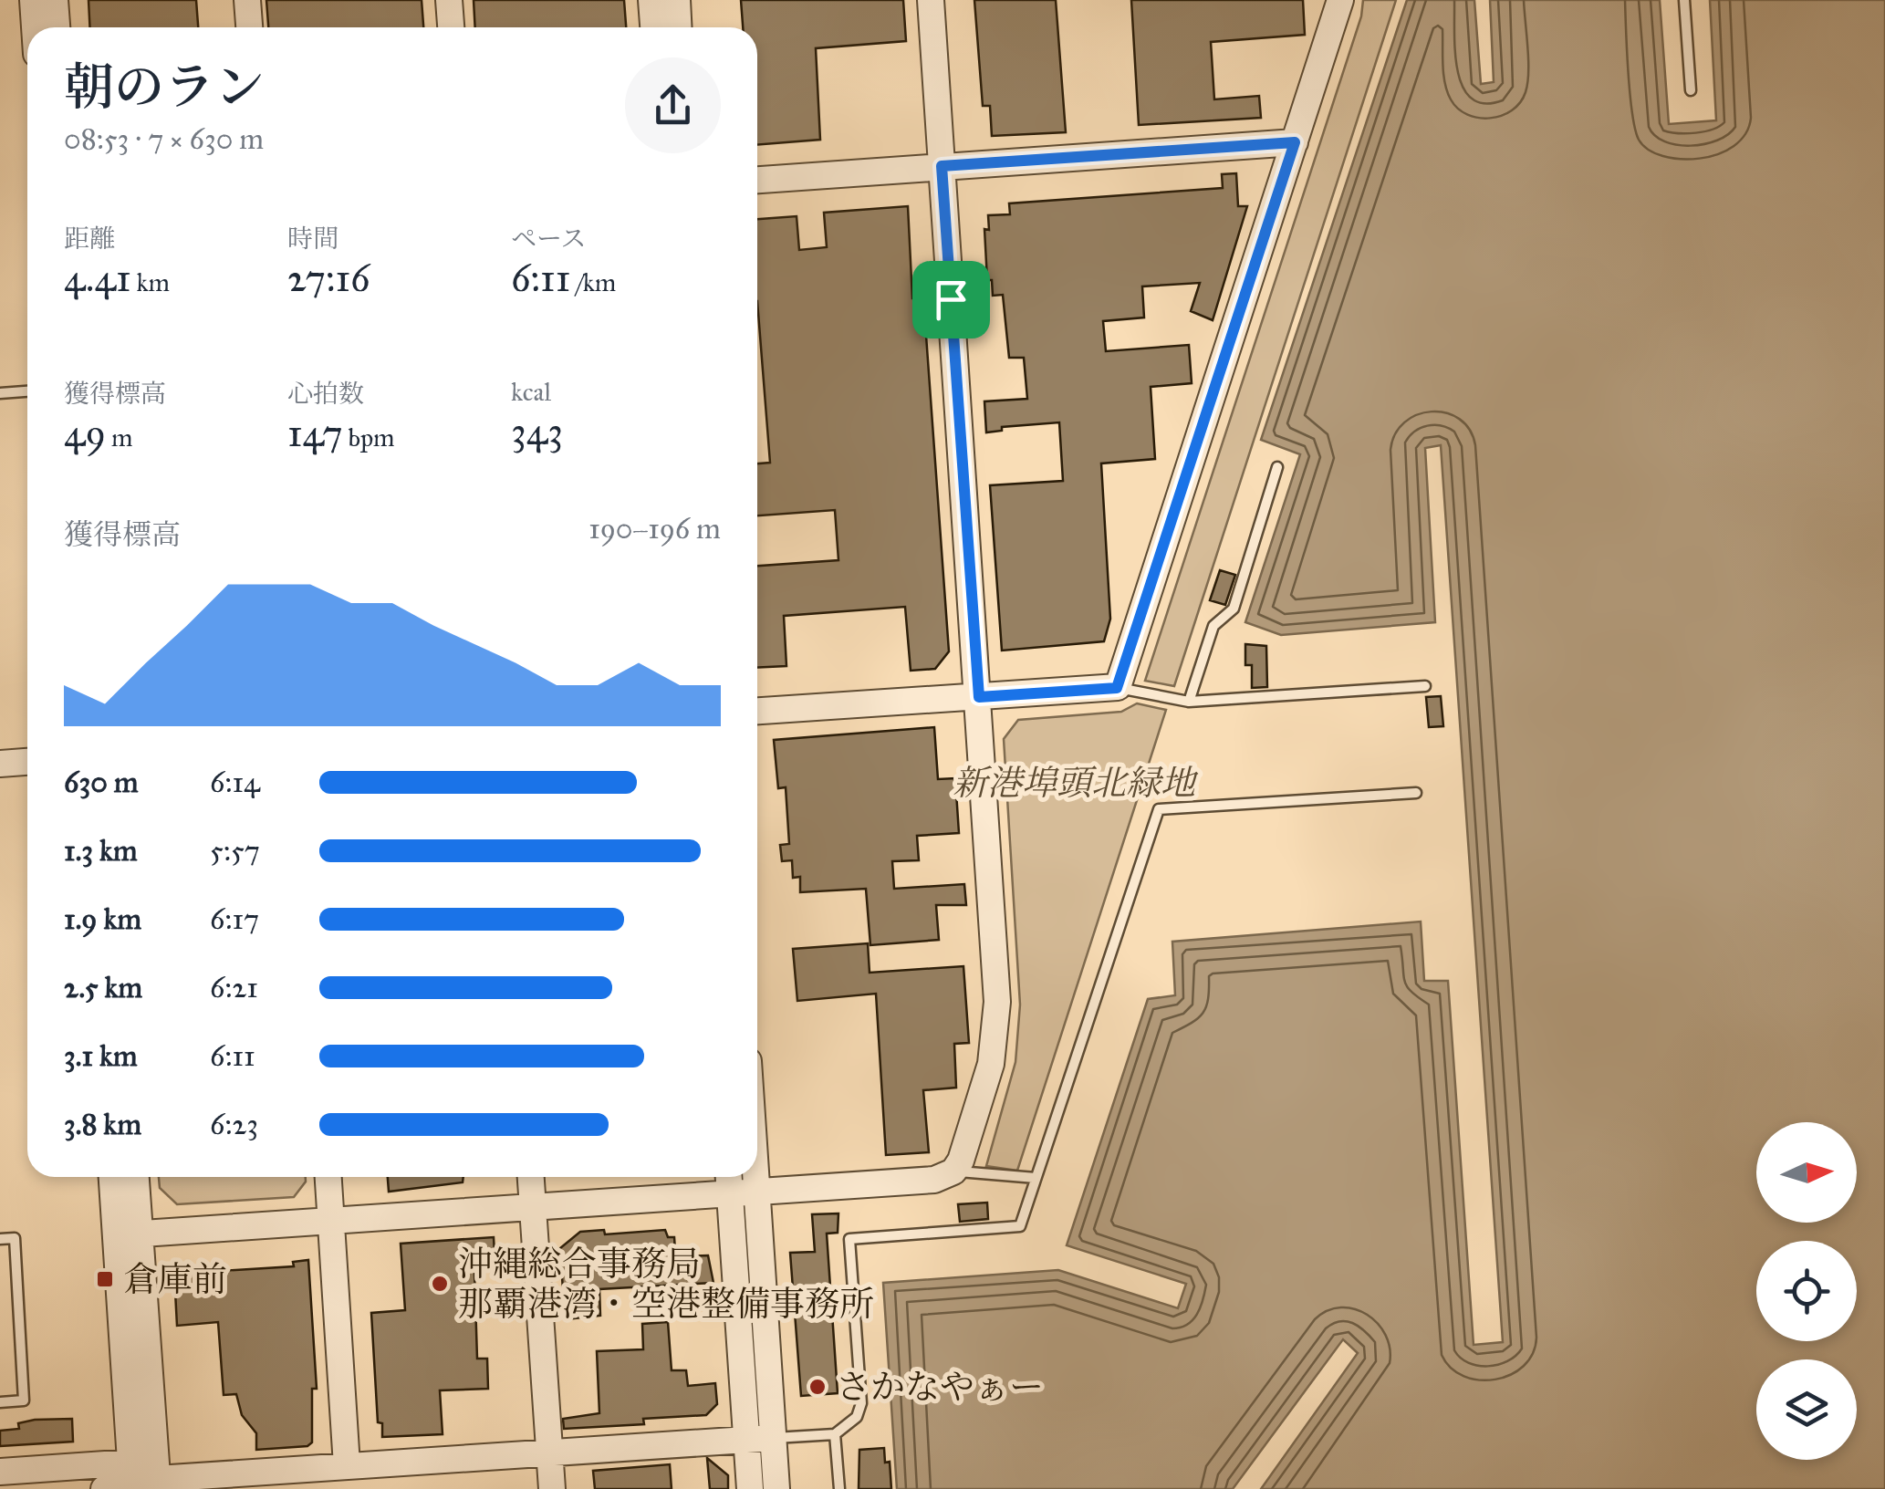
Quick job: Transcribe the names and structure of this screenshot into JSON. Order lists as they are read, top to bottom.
{
  "parks": ["新港埠頭北緑地"],
  "places": {
    "transit": ["倉庫前"],
    "other": ["沖縄総合事務局 那覇港湾・空港整備事務所", "さかなやぁー"]
  },
  "north": "right",
  "page": {
    "heading": ["朝のラン", "08:53 · 7 × 630 m"],
    "stats": [
      ["距離", "4.41 km"],
      ["時間", "27:16"],
      ["ペース", "6:11 /km"],
      ["獲得標高", "49 m"],
      ["心拍数", "147 bpm"],
      ["kcal", "343"]
    ],
    "chart": ["獲得標高", "190–196 m"],
    "list": [
      {
        "name": "630 m",
        "note": "6:14"
      },
      {
        "name": "1.3 km",
        "note": "5:57"
      },
      {
        "name": "1.9 km",
        "note": "6:17"
      },
      {
        "name": "2.5 km",
        "note": "6:21"
      },
      {
        "name": "3.1 km",
        "note": "6:11"
      },
      {
        "name": "3.8 km",
        "note": "6:23"
      }
    ]
  }
}
